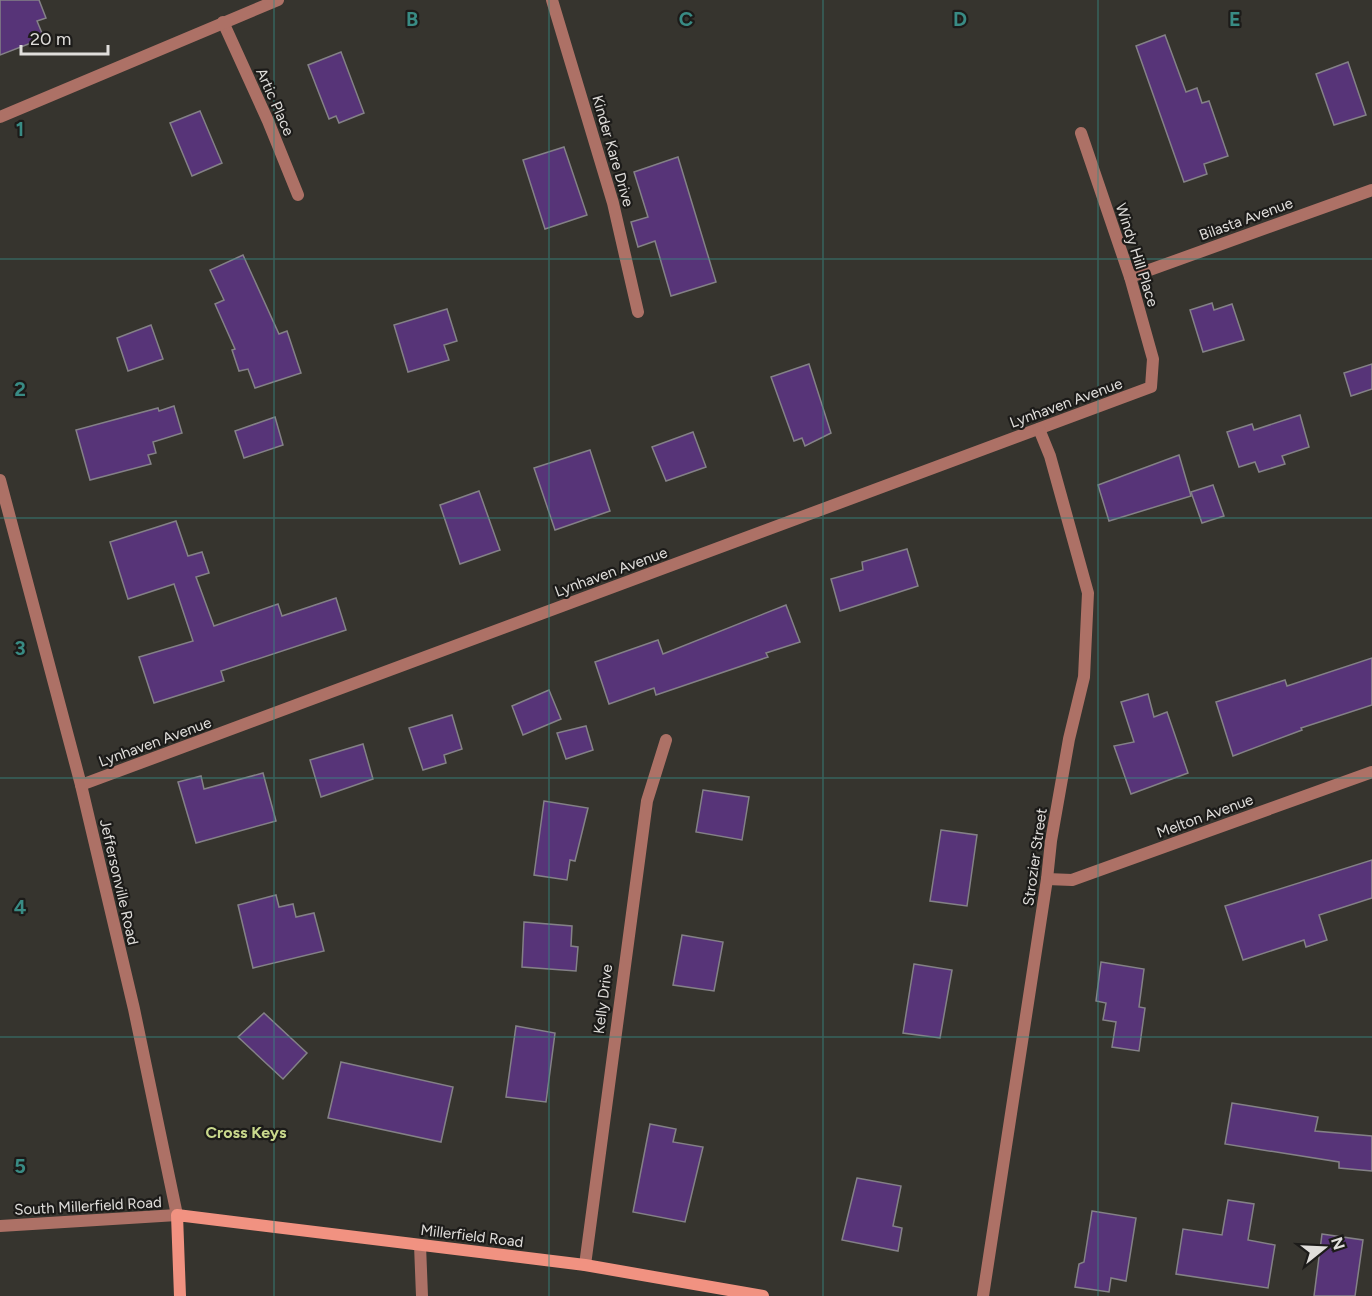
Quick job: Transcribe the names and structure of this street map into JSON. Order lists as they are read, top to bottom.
{
  "streets": {
    "main road": ["Jeffersonville Road", "Millerfield Road"],
    "street": [
      "Artic Place",
      "Kinder Kare Drive",
      "Bilasta Avenue",
      "Windy Hill Place",
      "Lynhaven Avenue",
      "Melton Avenue",
      "Strozier Street",
      "Kelly Drive",
      "South Millerfield Road"
    ]
  },
  "crossings": [
    ["Bilasta Avenue", "Windy Hill Place"],
    ["Windy Hill Place", "Lynhaven Avenue"],
    ["Lynhaven Avenue", "Strozier Street"],
    ["Lynhaven Avenue", "Jeffersonville Road"],
    ["Melton Avenue", "Strozier Street"],
    ["Jeffersonville Road", "South Millerfield Road"],
    ["Jeffersonville Road", "Millerfield Road"],
    ["Kelly Drive", "Millerfield Road"],
    ["South Millerfield Road", "Millerfield Road"]
  ],
  "districts": ["Cross Keys"],
  "scale_bar": "20 m",
  "north": "right",
  "grid": {
    "columns": [
      "B",
      "C",
      "D",
      "E"
    ],
    "rows": [
      "1",
      "2",
      "3",
      "4",
      "5"
    ]
  }
}
